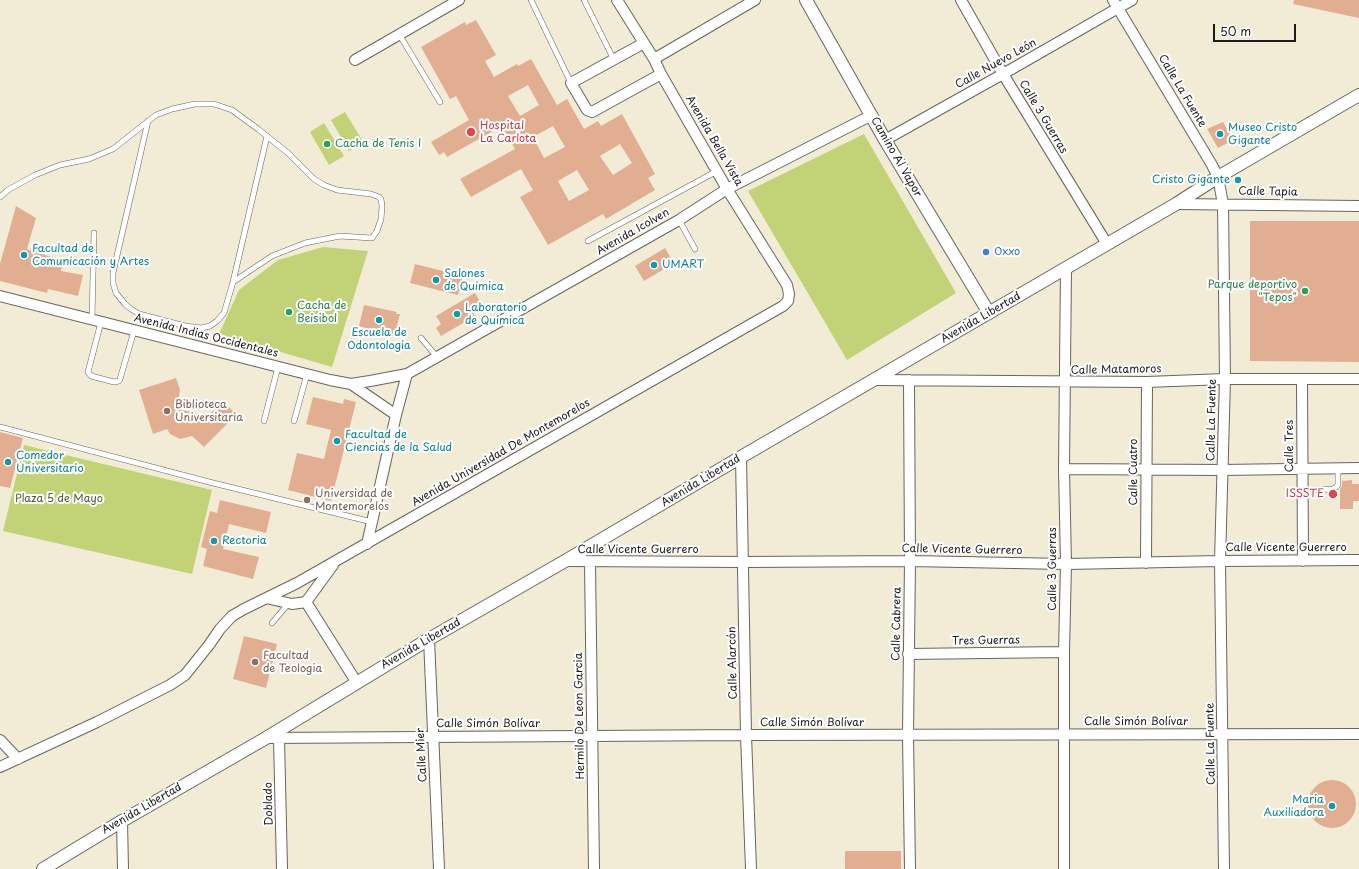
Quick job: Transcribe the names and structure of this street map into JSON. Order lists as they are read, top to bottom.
{
  "streets": {
    "street": [
      "Calle Nuevo León",
      "Calle La Fuente",
      "Calle 3 Guerras",
      "Avenida Bella Vista",
      "Camino Al Vapor",
      "Calle Tapia",
      "Avenida Icolven",
      "Avenida Libertad",
      "Avenida Indias Occidentales",
      "Calle Matamoros",
      "Calle Tres",
      "Avenida Universidad De Montemorelos",
      "Calle Cuatro",
      "Calle Vicente Guerrero",
      "Calle Cabrera",
      "Tres Guerras",
      "Calle Alarcón",
      "Hermilo De Leon Garcia",
      "Calle Simón Bolívar",
      "Calle Mier",
      "Doblado"
    ]
  },
  "crossings": [
    ["Calle Nuevo León", "Calle La Fuente"],
    ["Calle Nuevo León", "Calle 3 Guerras"],
    ["Calle Nuevo León", "Camino Al Vapor"],
    ["Calle La Fuente", "Calle Tapia"],
    ["Calle La Fuente", "Avenida Libertad"],
    ["Calle La Fuente", "Calle Matamoros"],
    ["Calle La Fuente", "Calle Vicente Guerrero"],
    ["Calle La Fuente", "Calle Simón Bolívar"],
    ["Calle 3 Guerras", "Avenida Libertad"],
    ["Calle 3 Guerras", "Calle Matamoros"],
    ["Calle 3 Guerras", "Calle Vicente Guerrero"],
    ["Calle 3 Guerras", "Tres Guerras"],
    ["Calle 3 Guerras", "Calle Simón Bolívar"],
    ["Avenida Bella Vista", "Avenida Icolven"],
    ["Avenida Bella Vista", "Avenida Universidad De Montemorelos"],
    ["Camino Al Vapor", "Avenida Icolven"],
    ["Camino Al Vapor", "Avenida Libertad"],
    ["Calle Tapia", "Avenida Libertad"],
    ["Avenida Icolven", "Avenida Indias Occidentales"],
    ["Avenida Libertad", "Calle Matamoros"],
    ["Avenida Libertad", "Calle Vicente Guerrero"],
    ["Avenida Libertad", "Calle Alarcón"],
    ["Avenida Libertad", "Calle Simón Bolívar"],
    ["Avenida Libertad", "Calle Mier"],
    ["Calle Matamoros", "Calle Tres"],
    ["Calle Matamoros", "Calle Cuatro"],
    ["Calle Matamoros", "Calle Cabrera"],
    ["Calle Tres", "Calle Vicente Guerrero"],
    ["Calle Cuatro", "Calle Vicente Guerrero"],
    ["Calle Vicente Guerrero", "Calle Cabrera"],
    ["Calle Vicente Guerrero", "Calle Alarcón"],
    ["Calle Vicente Guerrero", "Hermilo De Leon Garcia"],
    ["Calle Cabrera", "Tres Guerras"],
    ["Calle Cabrera", "Calle Simón Bolívar"],
    ["Calle Alarcón", "Calle Simón Bolívar"],
    ["Hermilo De Leon Garcia", "Calle Simón Bolívar"],
    ["Calle Simón Bolívar", "Calle Mier"],
    ["Calle Simón Bolívar", "Doblado"]
  ],
  "parks": ["Plaza 5 de Mayo"],
  "places": [
    "Hospital La Carlota",
    "Museo Cristo Gigante",
    "Cacha de Tenis I",
    "Cristo Gigante",
    "Oxxo",
    "Facultad de Comunicación y Artes",
    "UMART",
    "Salones de Quimica",
    "Parque deportivo \"Tepos\"",
    "Cacha de Beisibol",
    "Laboratorio de Quimica",
    "Escuela de Odontologia",
    "Biblioteca Universitaria",
    "Facultad de Ciencias de la Salud",
    "Comedor Universitario",
    "ISSSTE",
    "Universidad de Montemorelos",
    "Rectoria",
    "Facultad de Teologia",
    "Maria Auxiliadora"
  ],
  "scale_bar": "50 m"
}
